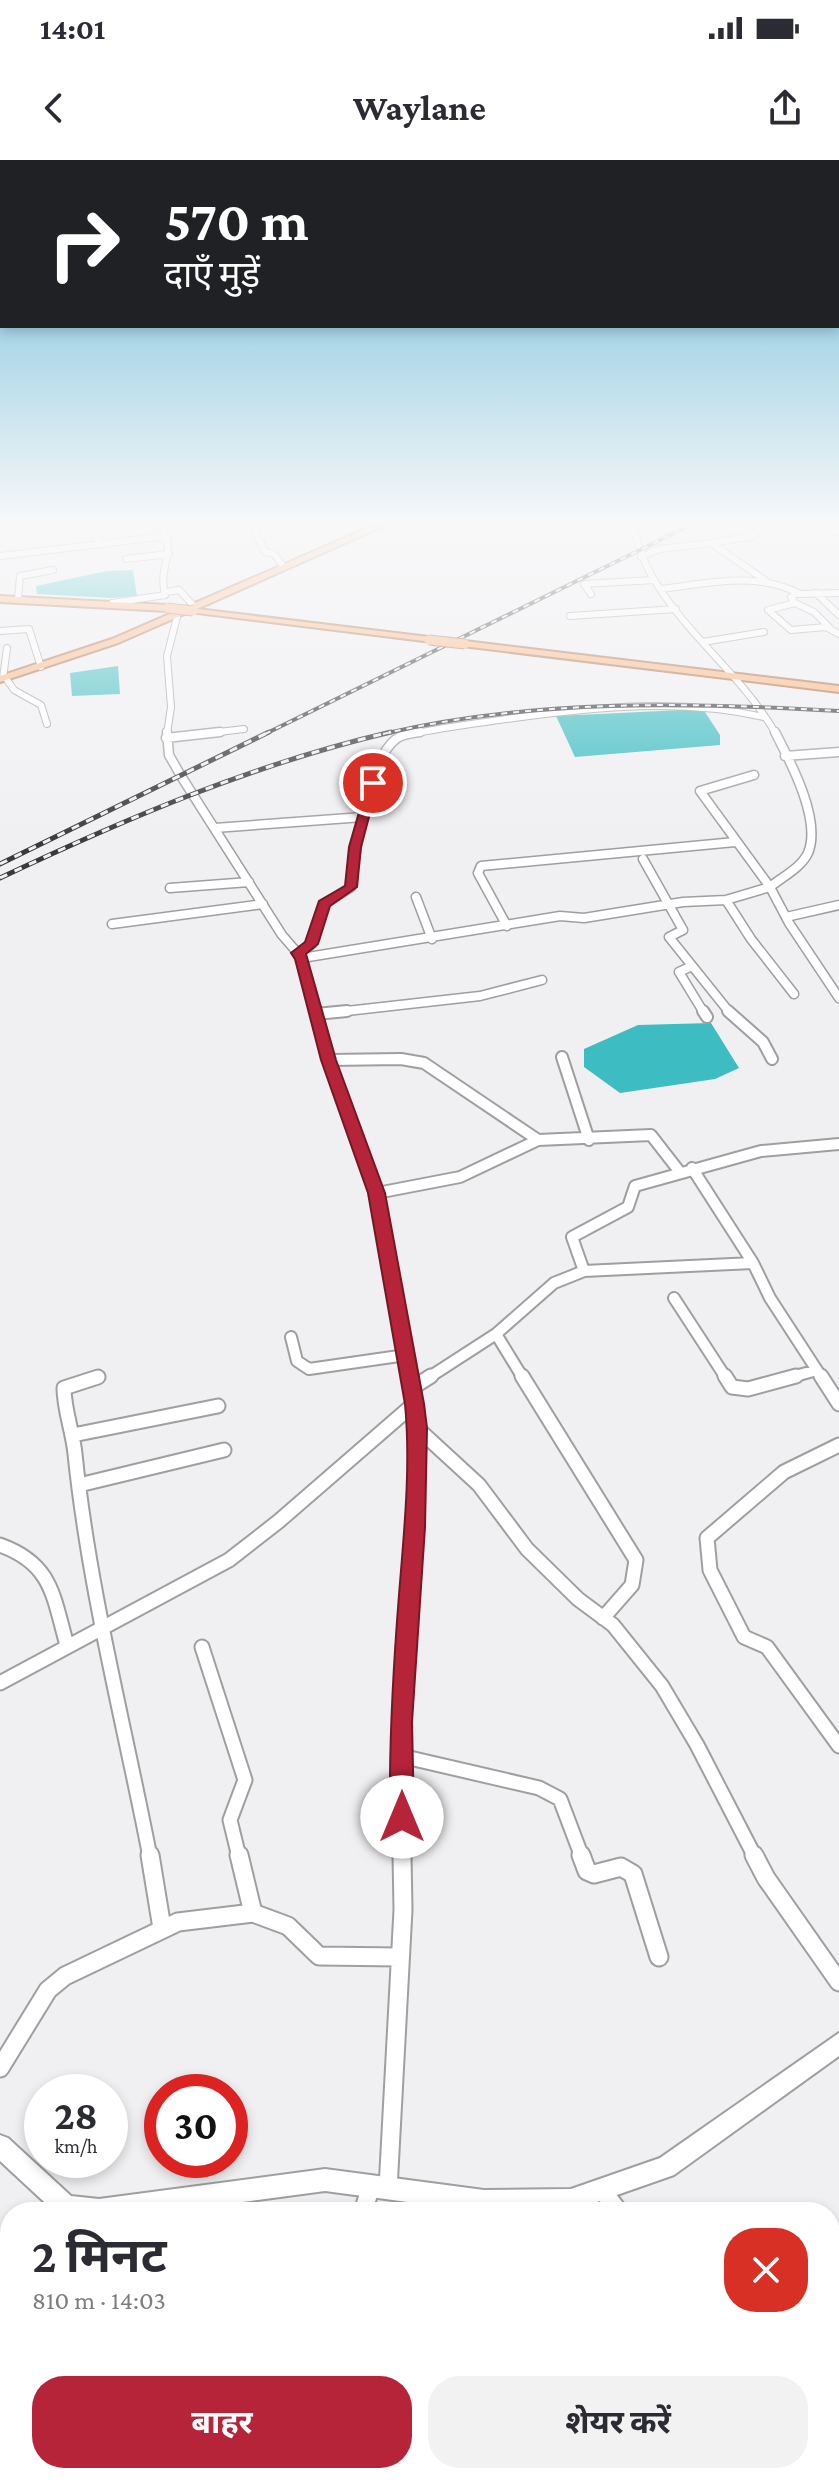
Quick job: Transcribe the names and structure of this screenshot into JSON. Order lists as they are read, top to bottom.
{
  "page": {
    "status": "14:01",
    "header": "Waylane",
    "turn": ["570 m", "दाएँ मुड़ें"],
    "speed": "28 km/h",
    "limit": "30",
    "heading": ["2 मिनट", "810 m · 14:03"],
    "buttons": ["बाहर", "शेयर करें"]
  }
}
